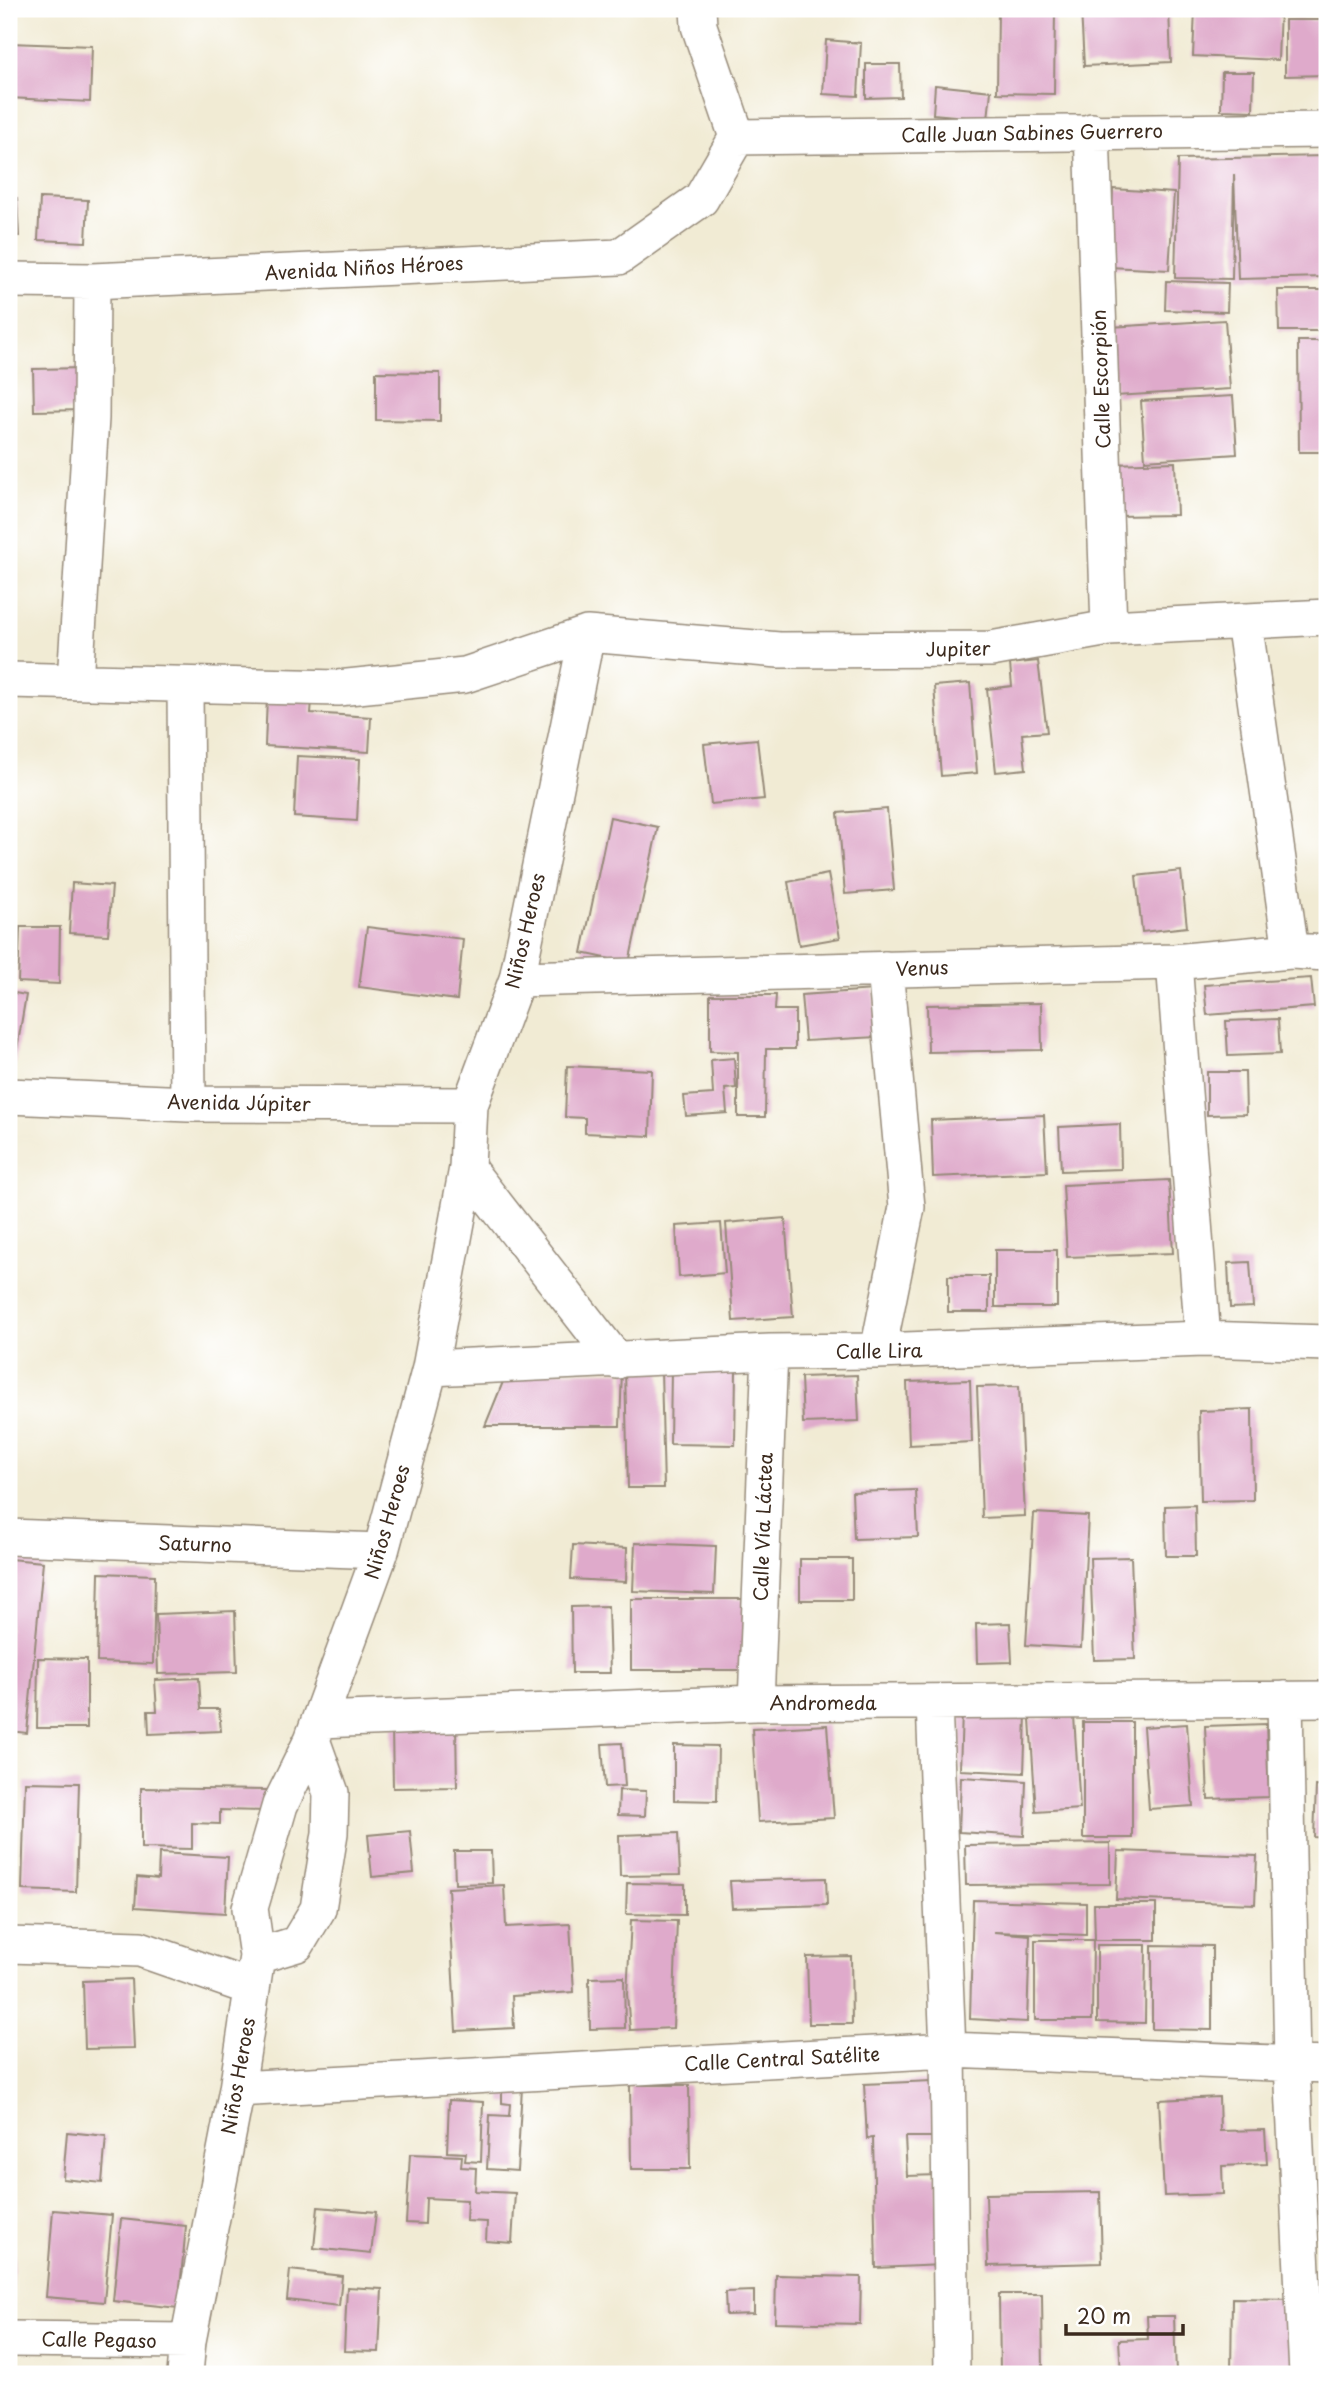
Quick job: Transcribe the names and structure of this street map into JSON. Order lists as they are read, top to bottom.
{
  "streets": {
    "street": [
      "Calle Juan Sabines Guerrero",
      "Avenida Niños Héroes",
      "Calle Escorpión",
      "Jupiter",
      "Niños Heroes",
      "Venus",
      "Avenida Júpiter",
      "Calle Lira",
      "Calle Vía Láctea",
      "Saturno",
      "Andromeda",
      "Calle Central Satélite",
      "Calle Pegaso"
    ]
  },
  "crossings": [
    ["Calle Juan Sabines Guerrero", "Avenida Niños Héroes"],
    ["Calle Juan Sabines Guerrero", "Calle Escorpión"],
    ["Calle Escorpión", "Jupiter"],
    ["Jupiter", "Niños Heroes"],
    ["Niños Heroes", "Venus"],
    ["Niños Heroes", "Avenida Júpiter"],
    ["Niños Heroes", "Calle Lira"],
    ["Niños Heroes", "Saturno"],
    ["Niños Heroes", "Andromeda"],
    ["Niños Heroes", "Calle Central Satélite"],
    ["Niños Heroes", "Calle Pegaso"],
    ["Calle Lira", "Calle Vía Láctea"],
    ["Calle Vía Láctea", "Andromeda"]
  ],
  "scale_bar": "20 m"
}
